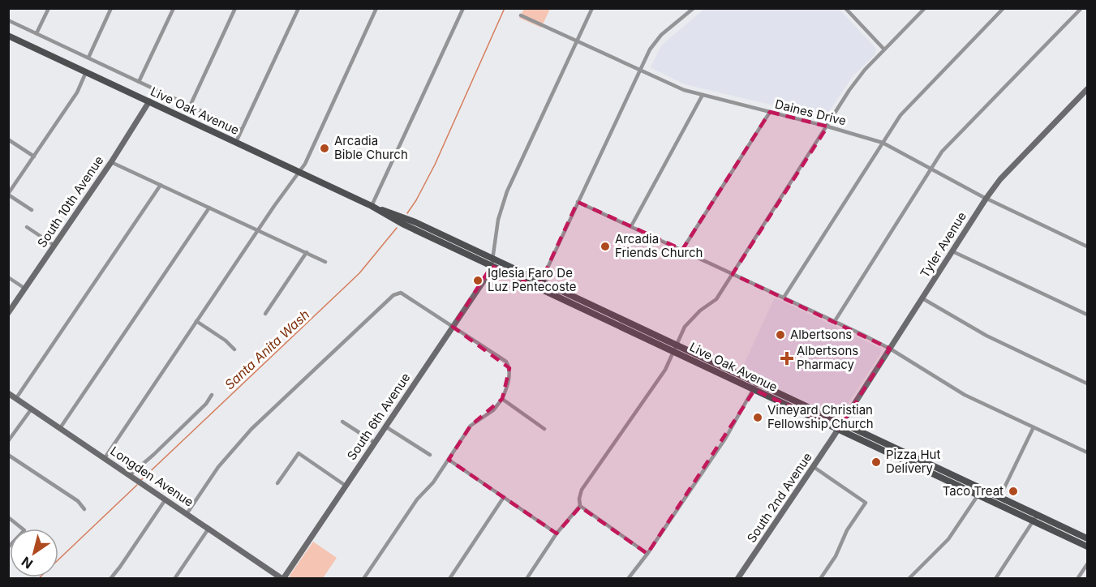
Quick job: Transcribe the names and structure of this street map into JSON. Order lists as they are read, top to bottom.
{
  "streets": {
    "main road": ["Live Oak Avenue"],
    "street": [
      "Daines Drive",
      "South 10th Avenue",
      "Tyler Avenue",
      "South 6th Avenue",
      "Longden Avenue",
      "South 2nd Avenue"
    ]
  },
  "crossings": [
    ["Live Oak Avenue", "South 10th Avenue"],
    ["Live Oak Avenue", "Tyler Avenue"],
    ["Live Oak Avenue", "South 6th Avenue"],
    ["Live Oak Avenue", "South 2nd Avenue"],
    ["Daines Drive", "Tyler Avenue"],
    ["Tyler Avenue", "South 2nd Avenue"],
    ["South 6th Avenue", "Longden Avenue"]
  ],
  "water": ["Santa Anita Wash"],
  "places": {
    "other": [
      "Arcadia Bible Church",
      "Arcadia Friends Church",
      "Iglesia Faro De Luz Pentecoste",
      "Albertsons",
      "Vineyard Christian Fellowship Church",
      "Pizza Hut Delivery",
      "Taco Treat"
    ],
    "health": ["Albertsons Pharmacy"]
  },
  "north": "bottom left"
}
